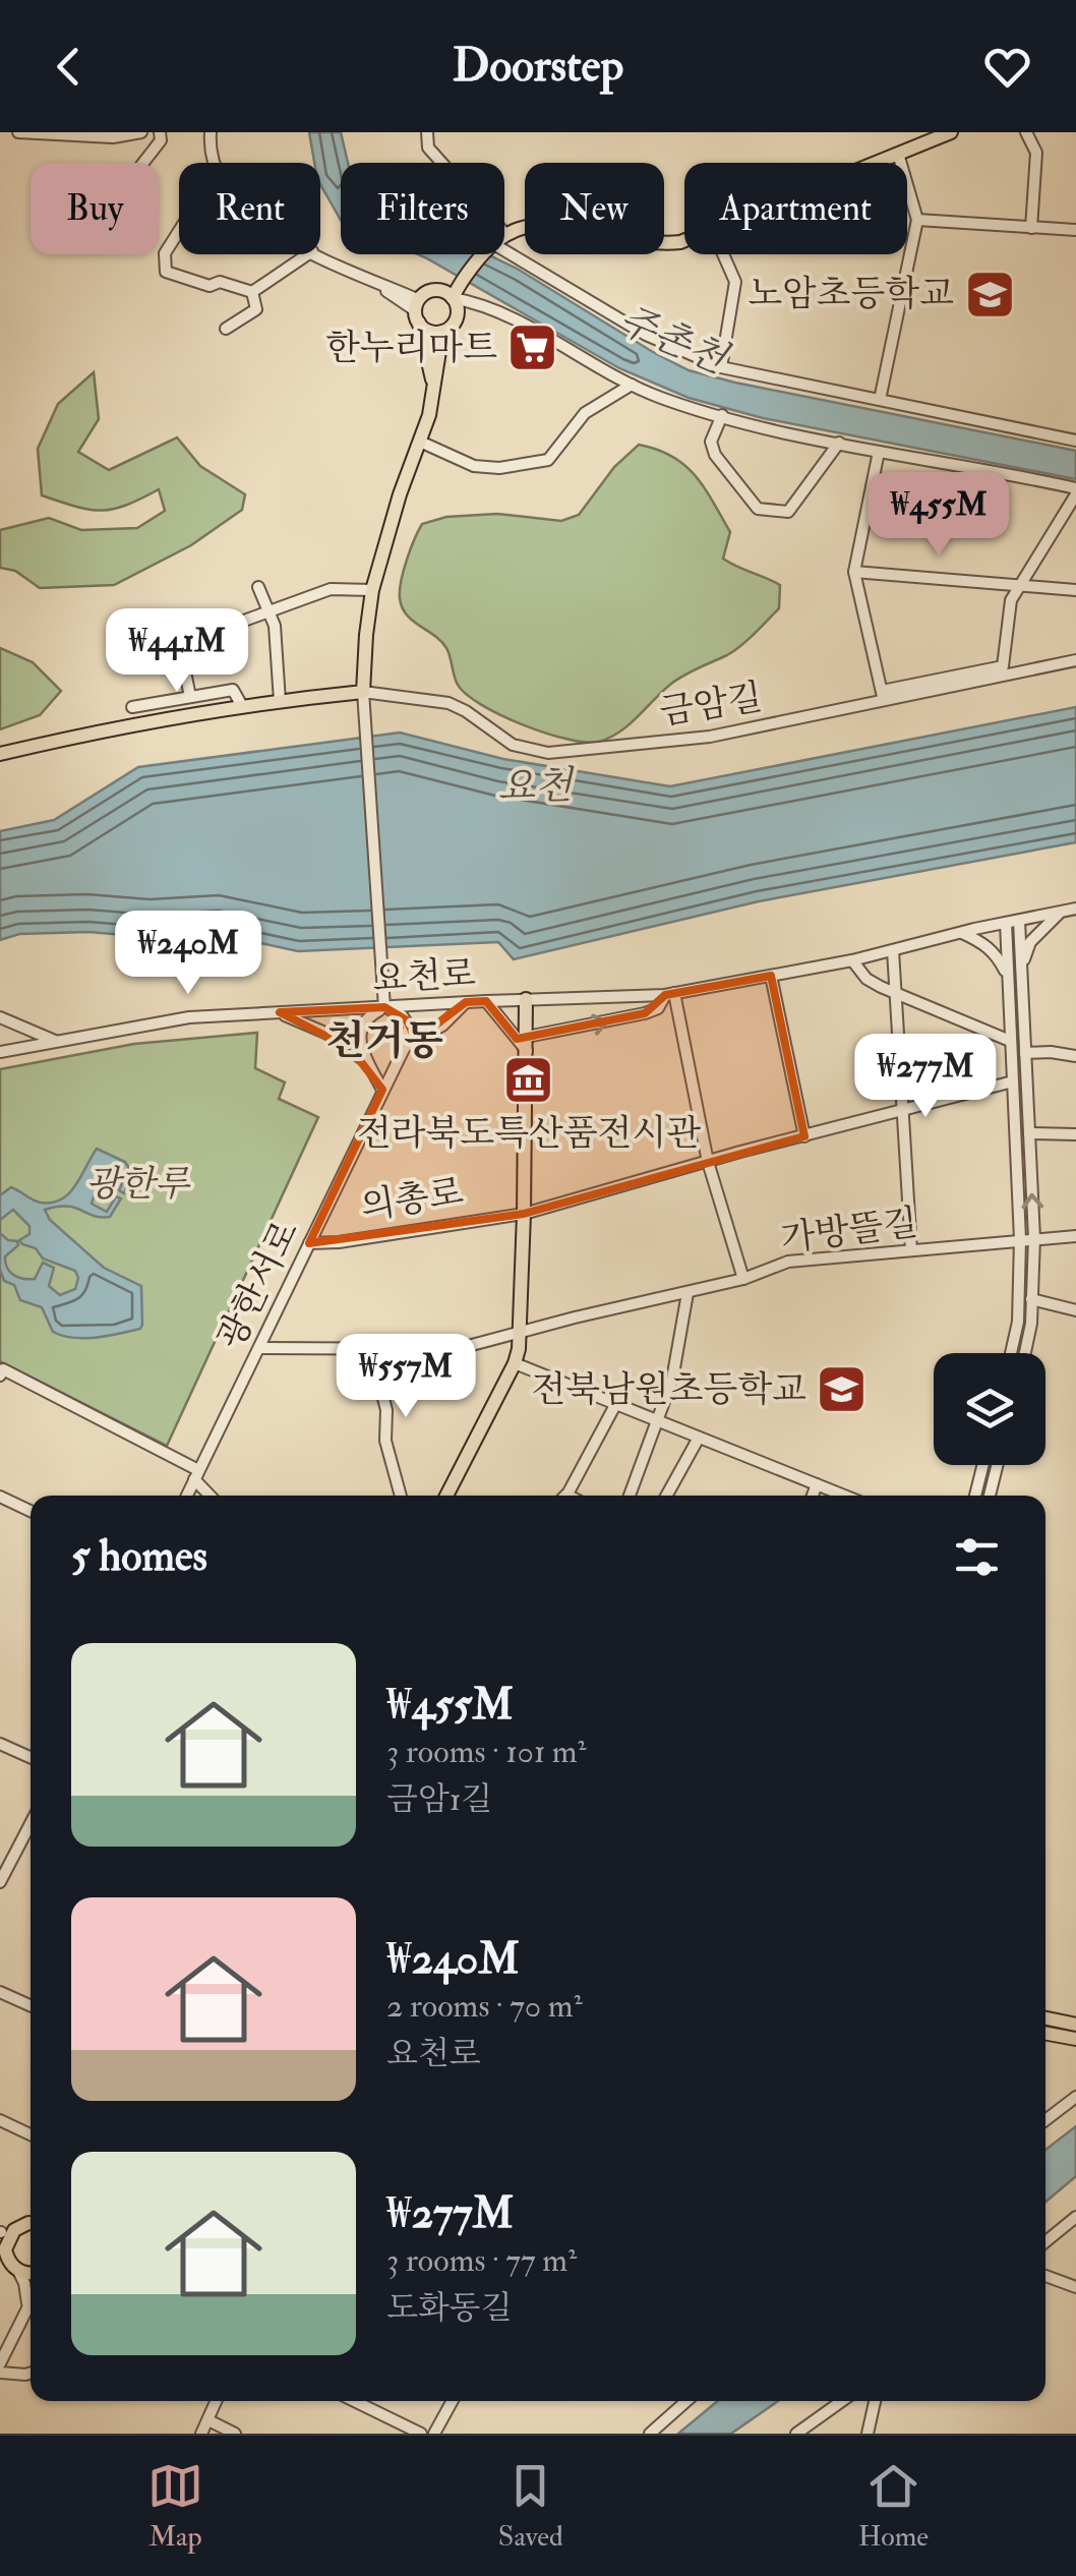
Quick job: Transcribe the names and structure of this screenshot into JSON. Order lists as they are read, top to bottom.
{
  "streets": {
    "street": [
      "금암길",
      "요천로",
      "의총로",
      "가방뜰길",
      "광한서로"
    ]
  },
  "crossings": [
    ["의총로", "광한서로"],
    ["가방뜰길", "광한서로"]
  ],
  "districts": ["천거동"],
  "water": ["주촌천", "요천"],
  "parks": ["광한루"],
  "places": {
    "school or university": ["노암초등학교", "전북남원초등학교"],
    "supermarket": ["한누리마트"],
    "museum": ["전라북도특산품전시관"]
  },
  "page": {
    "header": "Doorstep",
    "chip": [
      "Buy",
      "Rent",
      "Filters",
      "New",
      "Apartment"
    ],
    "price": [
      "₩455M",
      "₩441M",
      "₩240M",
      "₩277M",
      "₩557M"
    ],
    "heading": "5 homes",
    "list": [
      {
        "name": "₩455M",
        "note": "3 rooms · 101 m² · 금암1길"
      },
      {
        "name": "₩240M",
        "note": "2 rooms · 70 m² · 요천로"
      },
      {
        "name": "₩277M",
        "note": "3 rooms · 77 m² · 도화동길"
      }
    ],
    "tabs": ["Map", "Saved", "Home"]
  }
}
